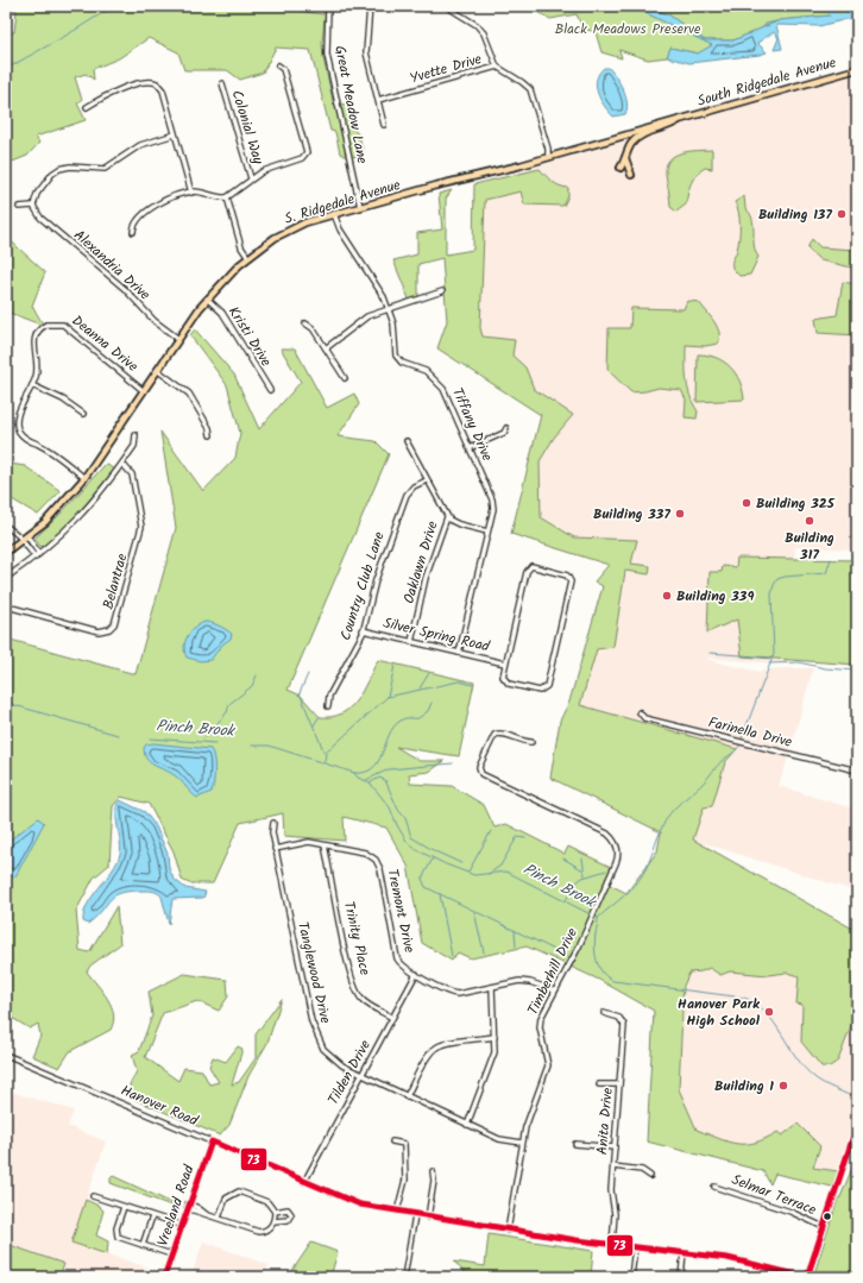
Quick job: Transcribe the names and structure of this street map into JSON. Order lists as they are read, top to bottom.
{
  "streets": {
    "main road": ["South Ridgedale Avenue", "S. Ridgedale Avenue"],
    "street": [
      "Yvette Drive",
      "Great Meadow Lane",
      "Colonial Way",
      "Alexandria Drive",
      "Kristi Drive",
      "Deanna Drive",
      "Tiffany Drive",
      "Oaklawn Drive",
      "Belantrae",
      "Country Club Lane",
      "Silver Spring Road",
      "Farinella Drive",
      "Tremont Drive",
      "Trinity Place",
      "Timberhill Drive",
      "Tanglewood Drive",
      "Tilden Drive",
      "Hanover Road",
      "Anita Drive",
      "Selmar Terrace",
      "Vreeland Road"
    ]
  },
  "crossings": [
    ["Yvette Drive", "S. Ridgedale Avenue"],
    ["South Ridgedale Avenue", "S. Ridgedale Avenue"],
    ["Great Meadow Lane", "S. Ridgedale Avenue"],
    ["S. Ridgedale Avenue", "Alexandria Drive"],
    ["S. Ridgedale Avenue", "Kristi Drive"],
    ["S. Ridgedale Avenue", "Deanna Drive"],
    ["S. Ridgedale Avenue", "Tiffany Drive"],
    ["Tiffany Drive", "Silver Spring Road"],
    ["Oaklawn Drive", "Silver Spring Road"],
    ["Country Club Lane", "Silver Spring Road"],
    ["Tremont Drive", "Trinity Place"],
    ["Tremont Drive", "Timberhill Drive"],
    ["Tremont Drive", "Tanglewood Drive"],
    ["Tremont Drive", "Tilden Drive"],
    ["Trinity Place", "Tilden Drive"],
    ["Timberhill Drive", "Tanglewood Drive"],
    ["Timberhill Drive", "Hanover Road"],
    ["Tanglewood Drive", "Tilden Drive"],
    ["Tilden Drive", "Hanover Road"],
    ["Hanover Road", "Anita Drive"],
    ["Hanover Road", "Vreeland Road"]
  ],
  "water": ["Pinch Brook"],
  "parks": ["Black Meadows Preserve"],
  "places": [
    "Building 137",
    "Building 325",
    "Building 337",
    "Building 317",
    "Building 339",
    "Hanover Park High School",
    "Building 1"
  ],
  "lines": ["transit line 73"]
}
